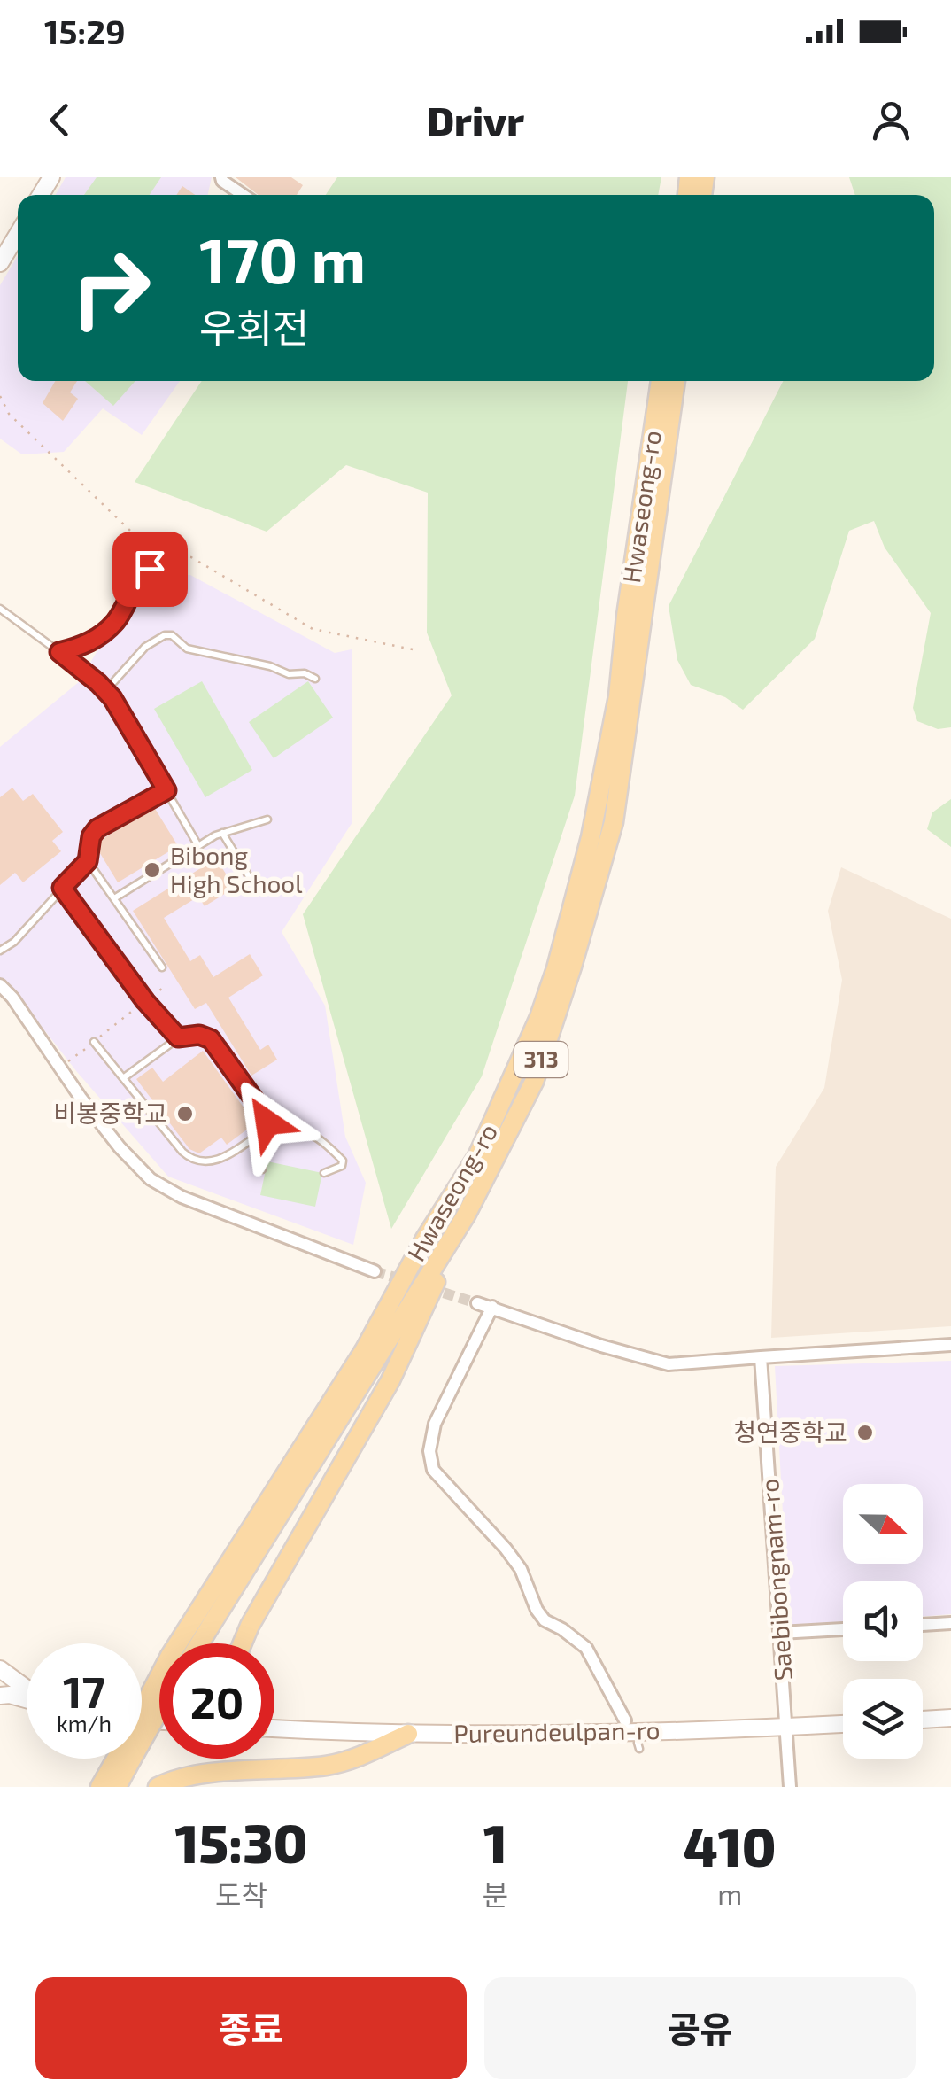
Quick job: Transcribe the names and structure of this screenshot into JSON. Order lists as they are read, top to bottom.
{
  "streets": {
    "main road": ["Hwaseong-ro", "313", "Pureundeulpan-ro"],
    "street": ["Saebibongnam-ro"]
  },
  "crossings": [
    ["Hwaseong-ro", "313"],
    ["Saebibongnam-ro", "Pureundeulpan-ro"]
  ],
  "places": ["Bibong High School", "비봉중학교", "청연중학교"],
  "north": "right",
  "page": {
    "status": "15:29",
    "header": "Drivr",
    "turn": ["170 m", "우회전"],
    "speed": "17 km/h",
    "limit": "20",
    "eta": [
      "15:30",
      "도착",
      "1",
      "분",
      "410",
      "m"
    ],
    "buttons": ["종료", "공유"]
  }
}
